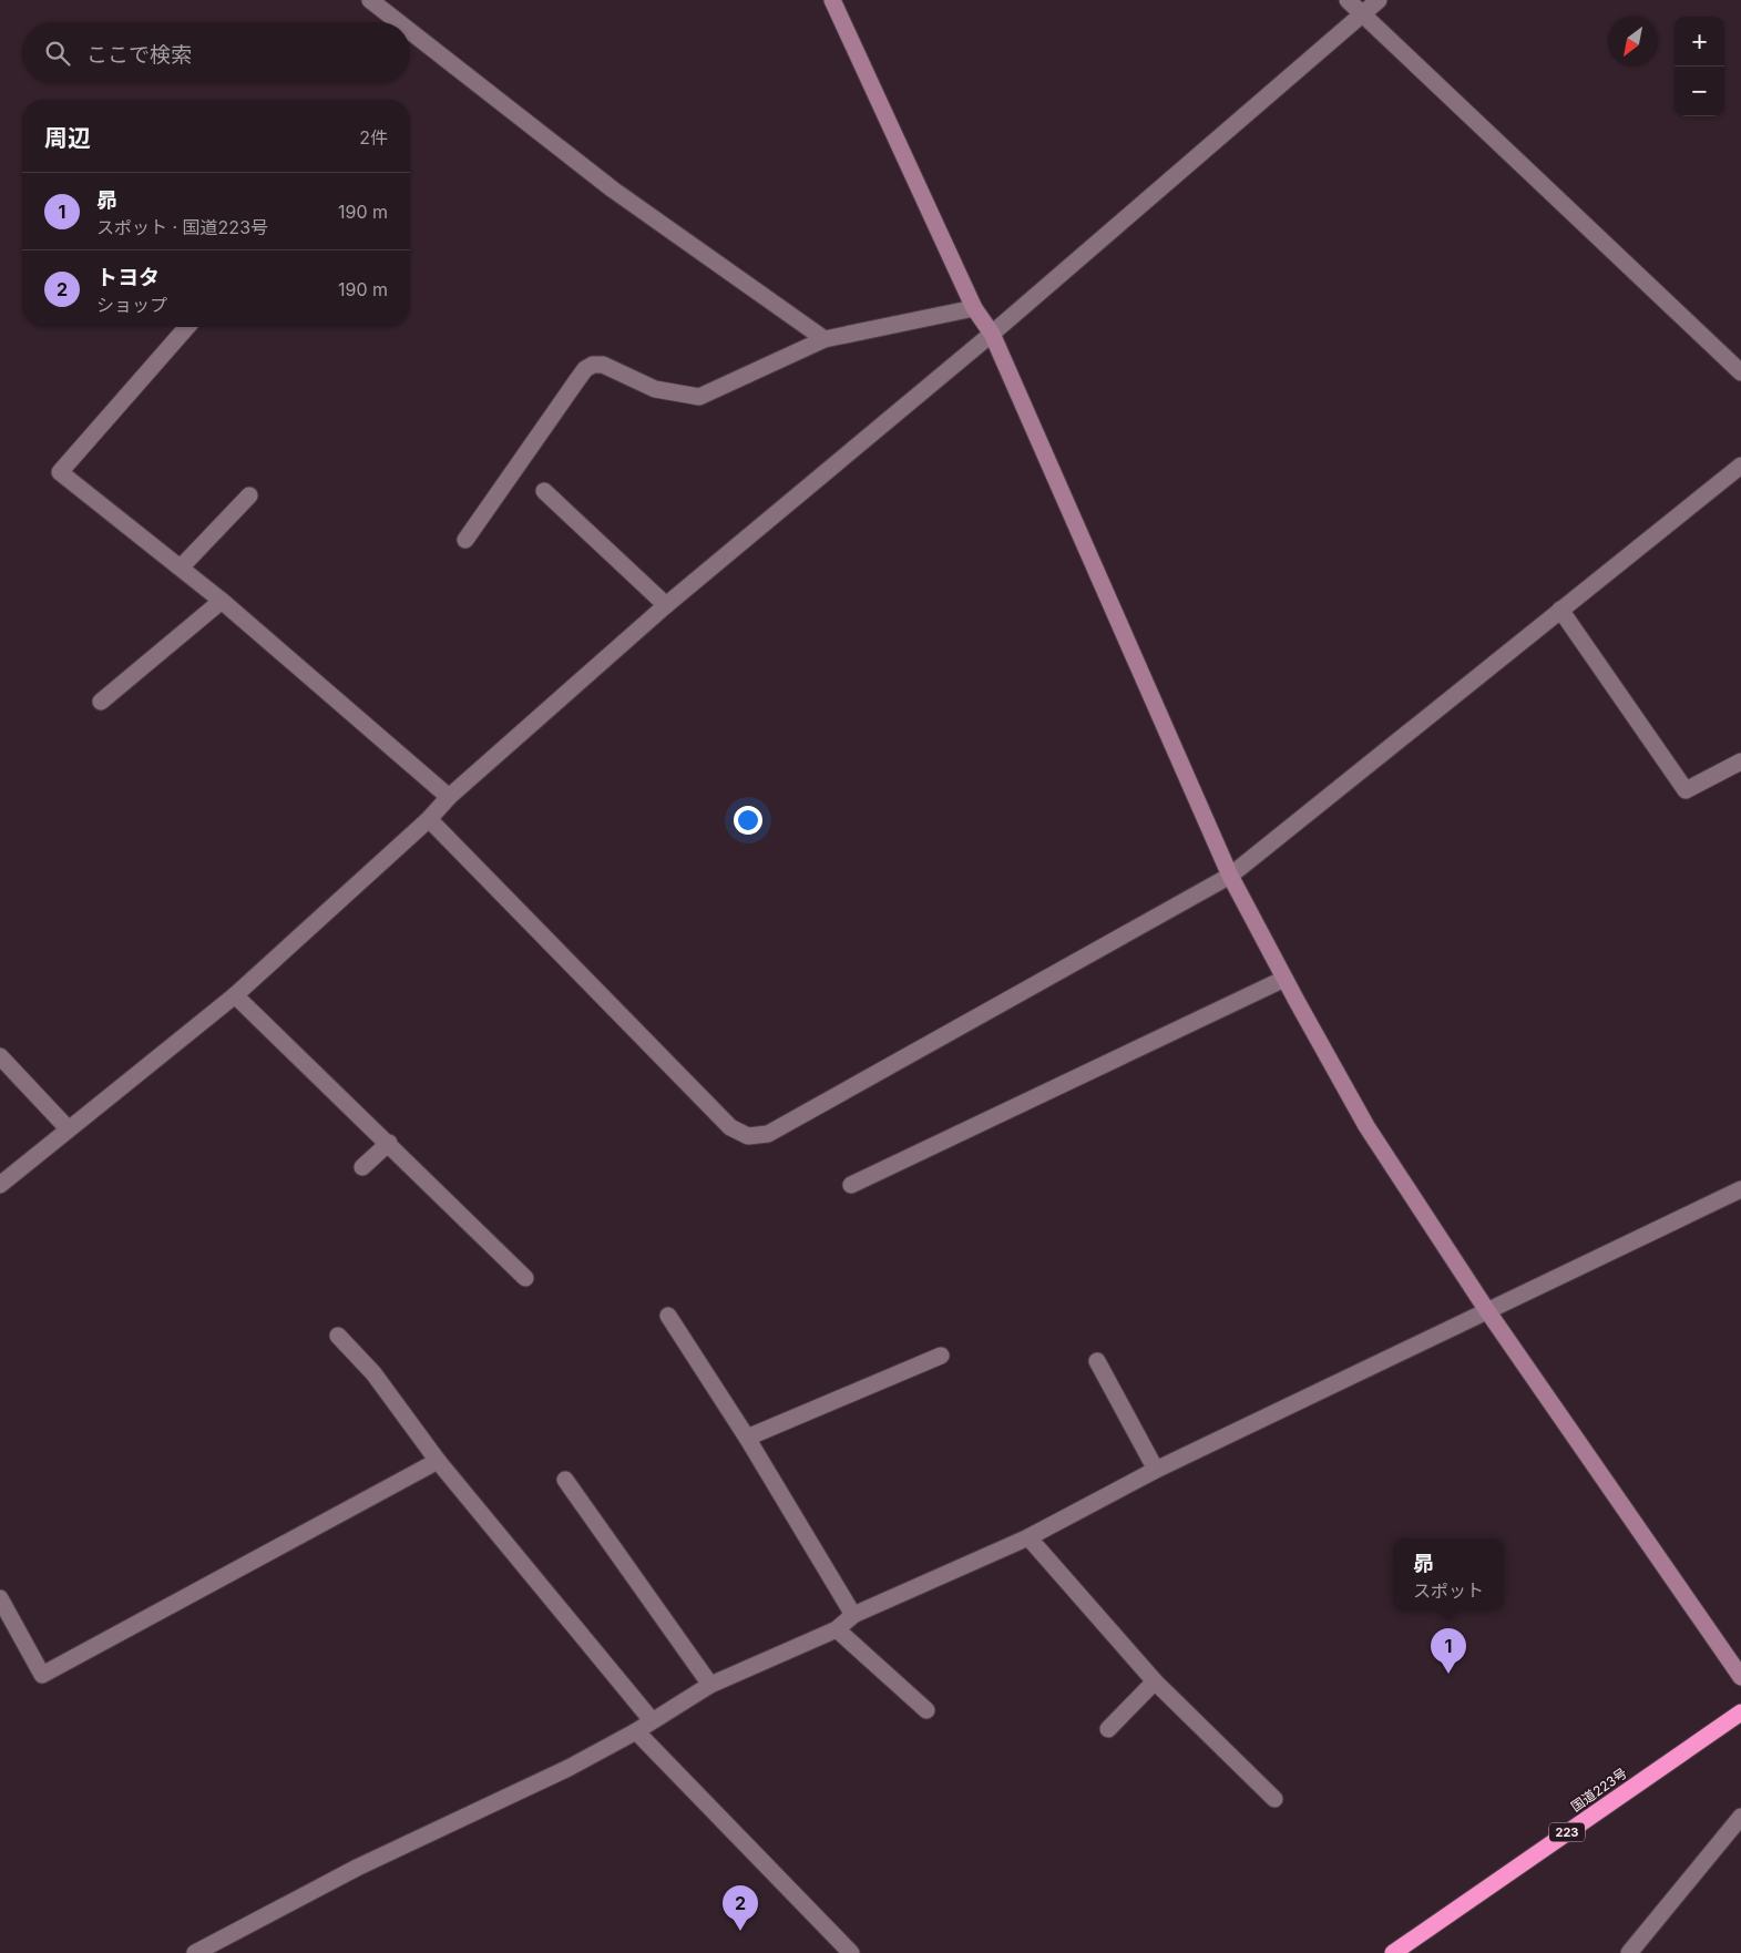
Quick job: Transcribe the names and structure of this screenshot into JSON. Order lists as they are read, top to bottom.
{
  "streets": {
    "highway": ["国道223号", "223"]
  },
  "north": "bottom left",
  "page": {
    "map_buttons": ["+", "−"],
    "search": "ここで検索",
    "heading": ["周辺", "2件"],
    "list": [
      {
        "mark": "1",
        "name": "昴",
        "note": "スポット · 国道223号",
        "value": "190 m"
      },
      {
        "mark": "2",
        "name": "トヨタ",
        "note": "ショップ",
        "value": "190 m"
      }
    ],
    "popup": ["昴", "スポット"],
    "pins": ["1", "2"]
  }
}
